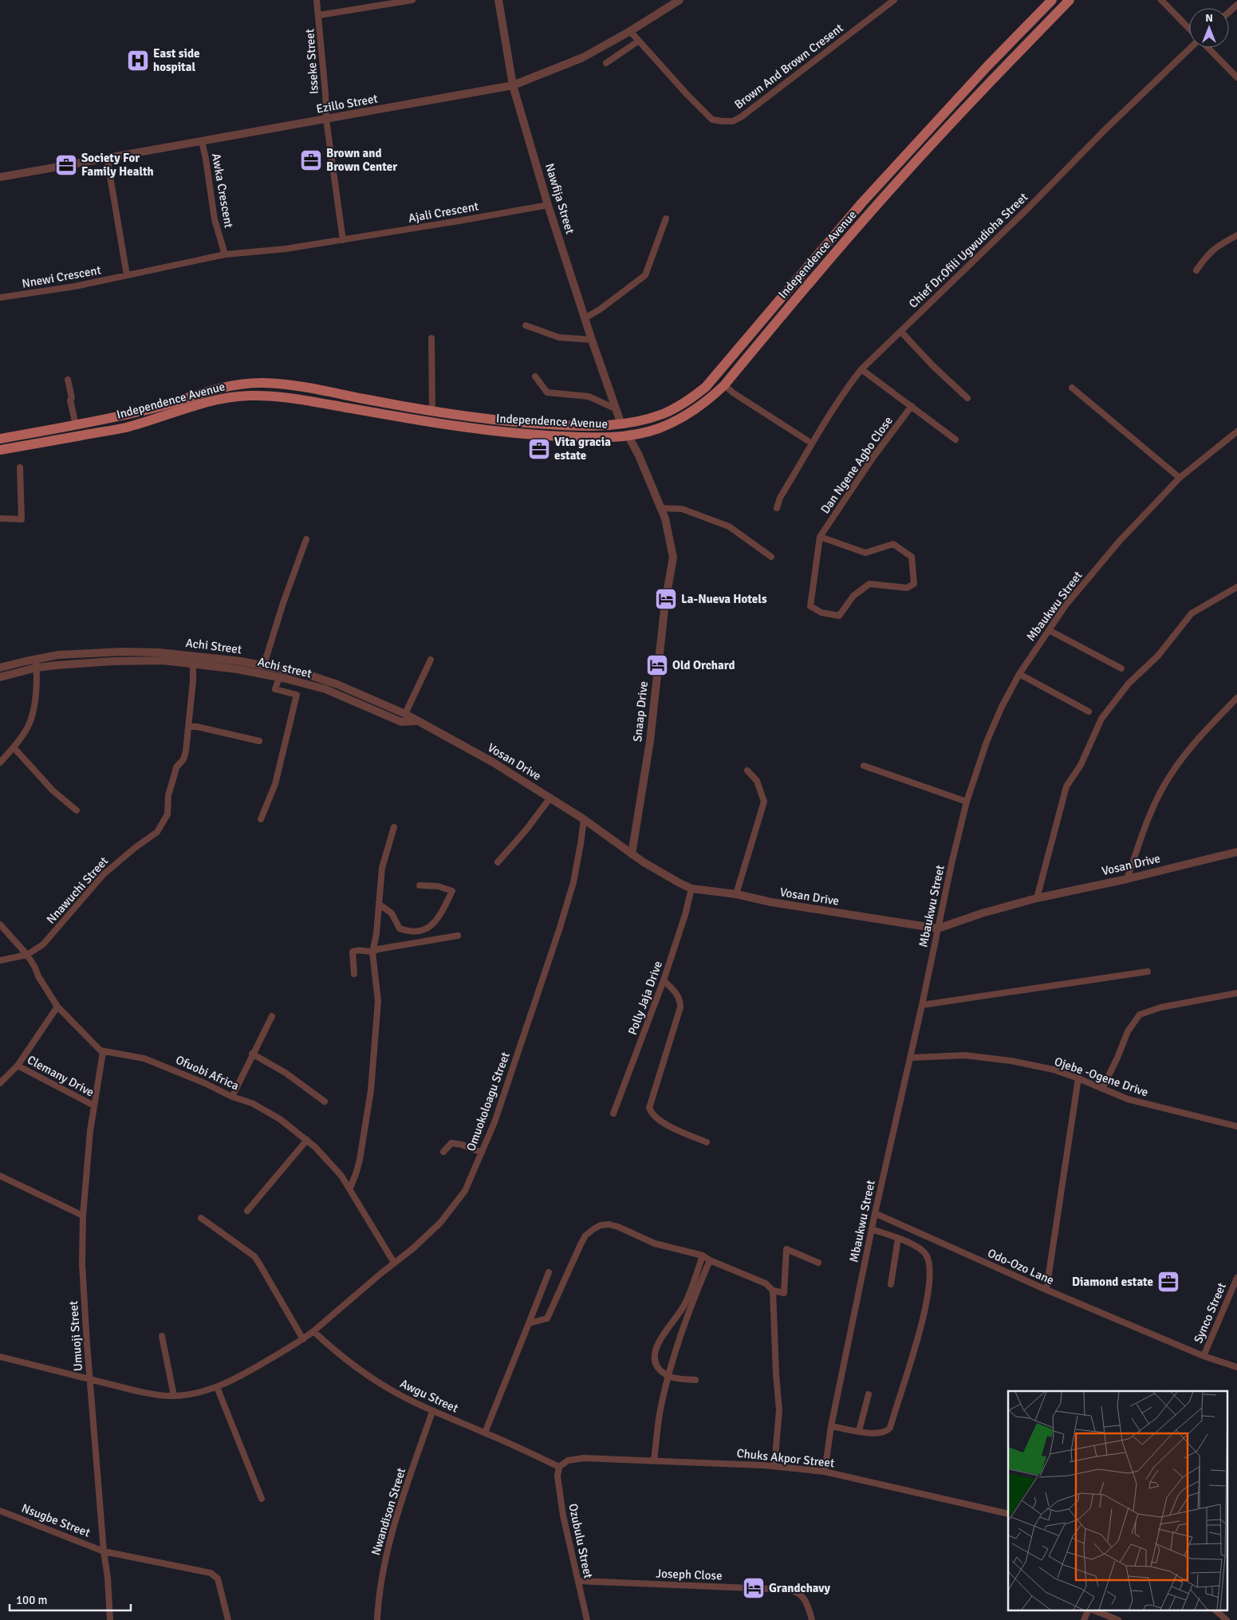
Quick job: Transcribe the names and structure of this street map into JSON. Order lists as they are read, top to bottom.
{
  "streets": {
    "main road": ["Independence Avenue"],
    "street": [
      "Isseke Street",
      "Brown And Brown Cresent",
      "Ezillo Street",
      "Awka Crescent",
      "Nawfija Street",
      "Ajali Crescent",
      "Chief Dr.Ofili Ugwudioha Street",
      "Nnewi Crescent",
      "Dan Ngene Agbo Close",
      "Mbaukwu Street",
      "Achi Street",
      "Achi street",
      "Snaap Drive",
      "Vosan Drive",
      "Nnawuchi Street",
      "Polly Jaja Drive",
      "Ofuobi Africa",
      "Clemany Drive",
      "Ojebe -Ogene Drive",
      "Omuokoloagu Street",
      "Odo-Ozo Lane",
      "Synco Street",
      "Umuoji Street",
      "Awgu Street",
      "Chuks Akpor Street",
      "Nwandison Street",
      "Nsugbe Street",
      "Ozubulu Street",
      "Joseph Close"
    ]
  },
  "crossings": [
    ["Isseke Street", "Ezillo Street"],
    ["Isseke Street", "Ajali Crescent"],
    ["Brown And Brown Cresent", "Ezillo Street"],
    ["Ezillo Street", "Awka Crescent"],
    ["Ezillo Street", "Nawfija Street"],
    ["Awka Crescent", "Ajali Crescent"],
    ["Awka Crescent", "Nnewi Crescent"],
    ["Nawfija Street", "Ajali Crescent"],
    ["Nawfija Street", "Independence Avenue"],
    ["Ajali Crescent", "Nnewi Crescent"],
    ["Independence Avenue", "Snaap Drive"],
    ["Mbaukwu Street", "Vosan Drive"],
    ["Mbaukwu Street", "Ojebe -Ogene Drive"],
    ["Mbaukwu Street", "Odo-Ozo Lane"],
    ["Mbaukwu Street", "Chuks Akpor Street"],
    ["Achi Street", "Achi street"],
    ["Achi Street", "Vosan Drive"],
    ["Achi Street", "Nnawuchi Street"],
    ["Achi street", "Vosan Drive"],
    ["Achi street", "Nnawuchi Street"],
    ["Snaap Drive", "Vosan Drive"],
    ["Vosan Drive", "Polly Jaja Drive"],
    ["Vosan Drive", "Omuokoloagu Street"],
    ["Ofuobi Africa", "Omuokoloagu Street"],
    ["Ofuobi Africa", "Umuoji Street"],
    ["Clemany Drive", "Umuoji Street"],
    ["Omuokoloagu Street", "Awgu Street"],
    ["Odo-Ozo Lane", "Synco Street"],
    ["Umuoji Street", "Nsugbe Street"],
    ["Awgu Street", "Chuks Akpor Street"],
    ["Awgu Street", "Nwandison Street"],
    ["Awgu Street", "Ozubulu Street"],
    ["Chuks Akpor Street", "Ozubulu Street"],
    ["Ozubulu Street", "Joseph Close"]
  ],
  "places": {
    "hospital": ["East side hospital"],
    "office": [
      "Brown and Brown Center",
      "Society For Family Health",
      "Vita gracia estate",
      "Diamond estate"
    ],
    "hotel": ["La-Nueva Hotels", "Old Orchard", "Grandchavy"]
  },
  "scale_bar": "100 m",
  "north": "top"
}
